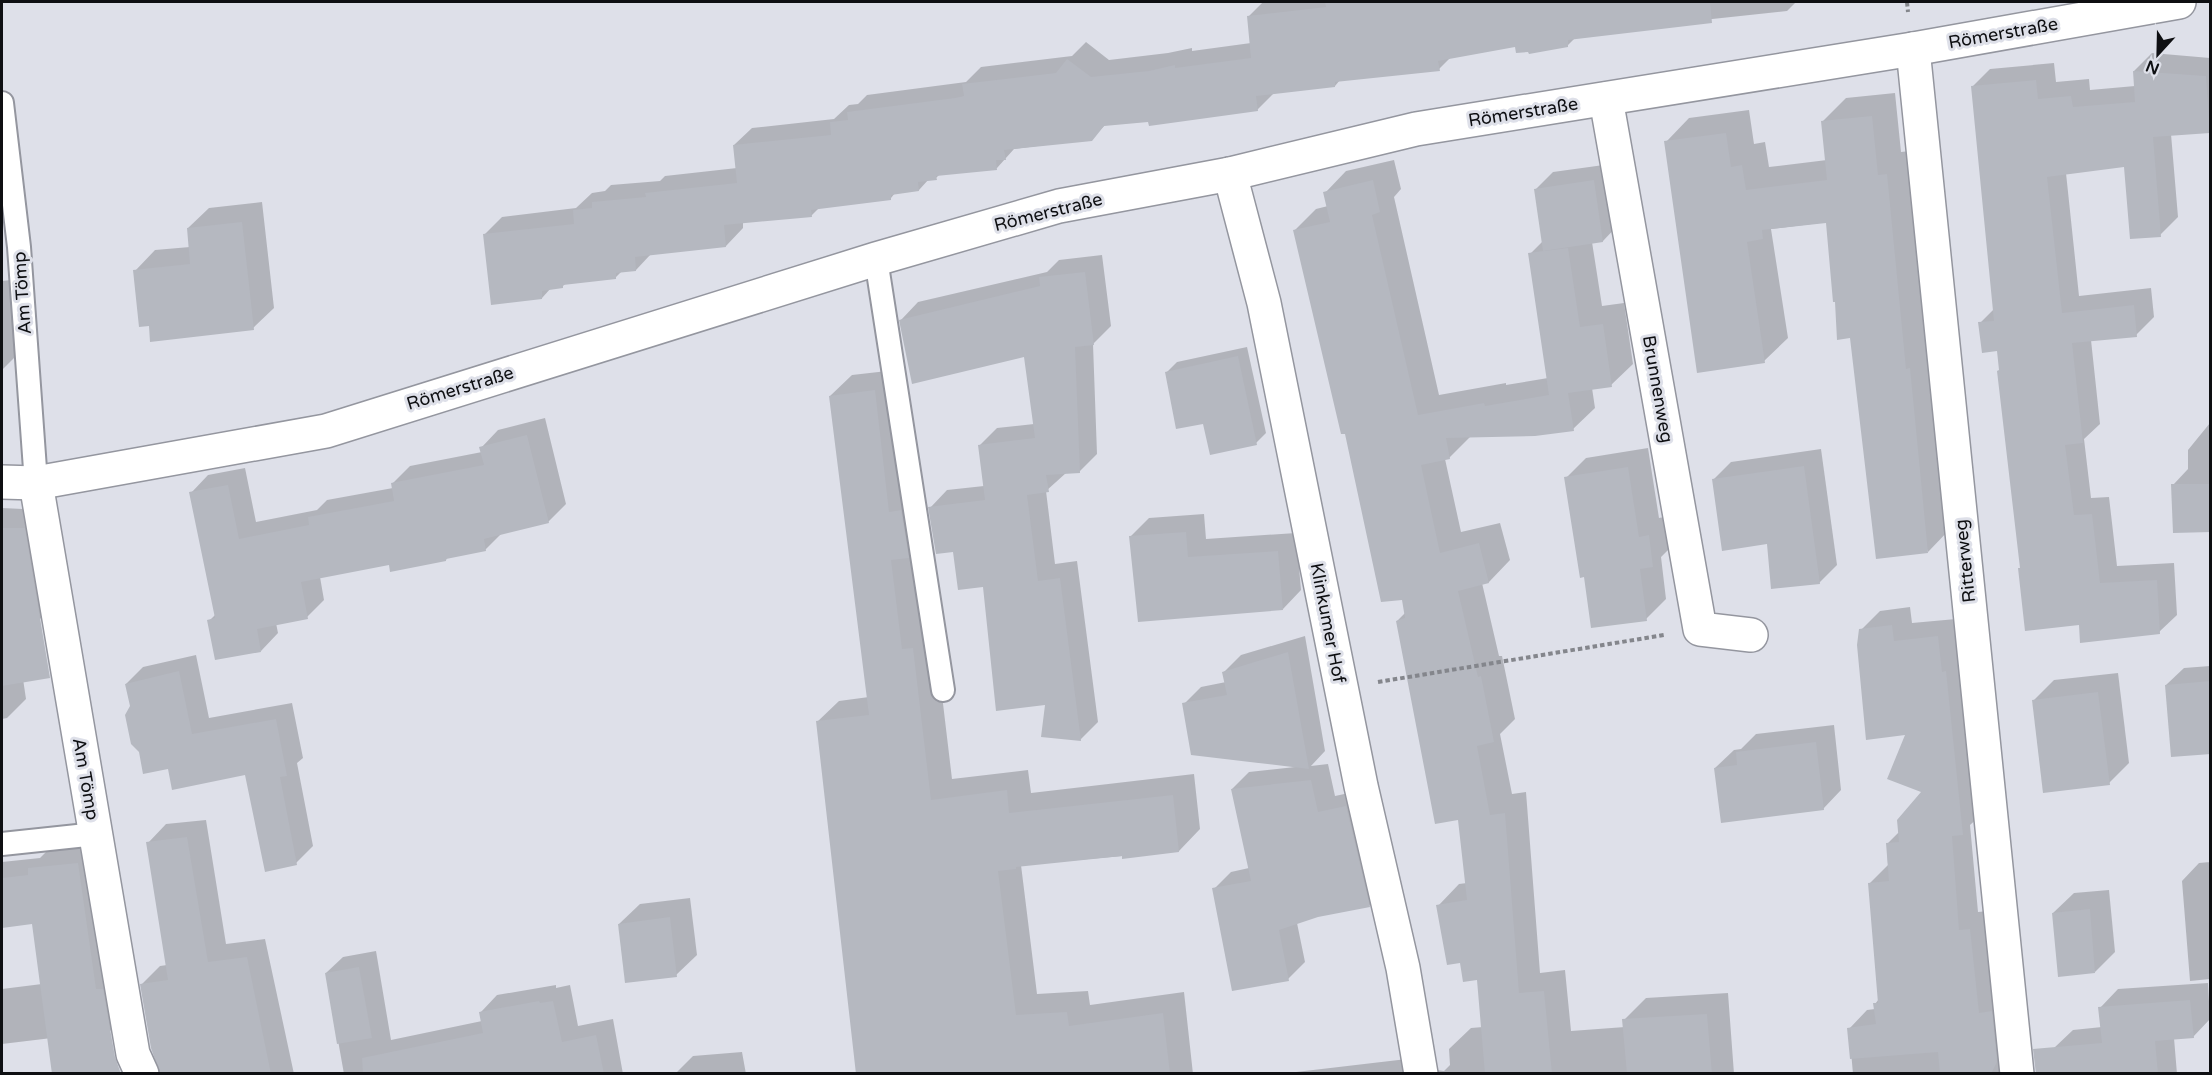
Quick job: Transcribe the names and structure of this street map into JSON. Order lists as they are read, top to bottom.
{
  "streets": {
    "street": [
      "Römerstraße",
      "Am Tömp",
      "Brunnenweg",
      "Ritterweg",
      "Klinkumer Hof"
    ]
  },
  "crossings": [
    ["Römerstraße", "Am Tömp"],
    ["Römerstraße", "Brunnenweg"],
    ["Römerstraße", "Ritterweg"],
    ["Römerstraße", "Klinkumer Hof"]
  ],
  "north": "bottom"
}
